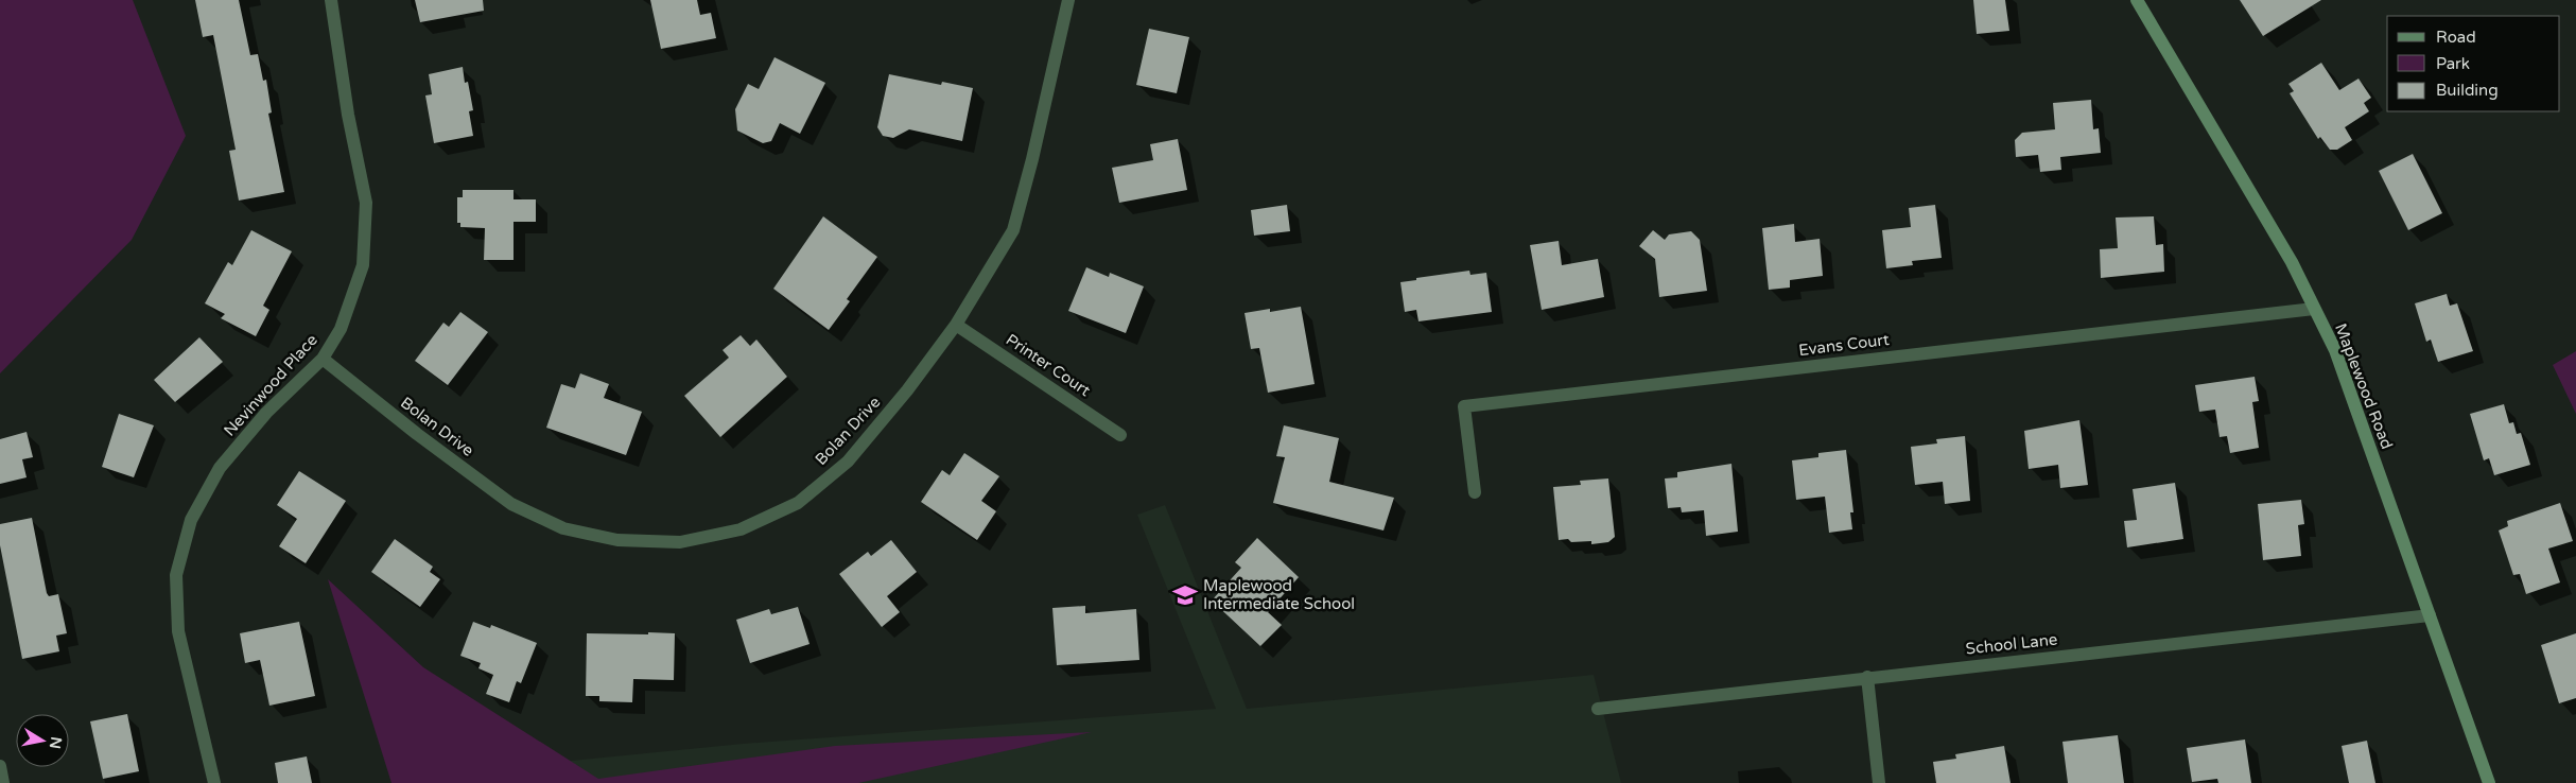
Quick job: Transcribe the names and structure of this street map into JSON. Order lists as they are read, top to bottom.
{
  "streets": {
    "street": [
      "Evans Court",
      "Printer Court",
      "Nevinwood Place",
      "Maplewood Road",
      "Bolan Drive",
      "School Lane"
    ]
  },
  "crossings": [
    ["Evans Court", "Maplewood Road"],
    ["Printer Court", "Bolan Drive"],
    ["Nevinwood Place", "Bolan Drive"],
    ["Maplewood Road", "School Lane"]
  ],
  "places": {
    "school or university": ["Maplewood Intermediate School"]
  },
  "legend": ["Road", "Park", "Building"],
  "north": "right"
}
